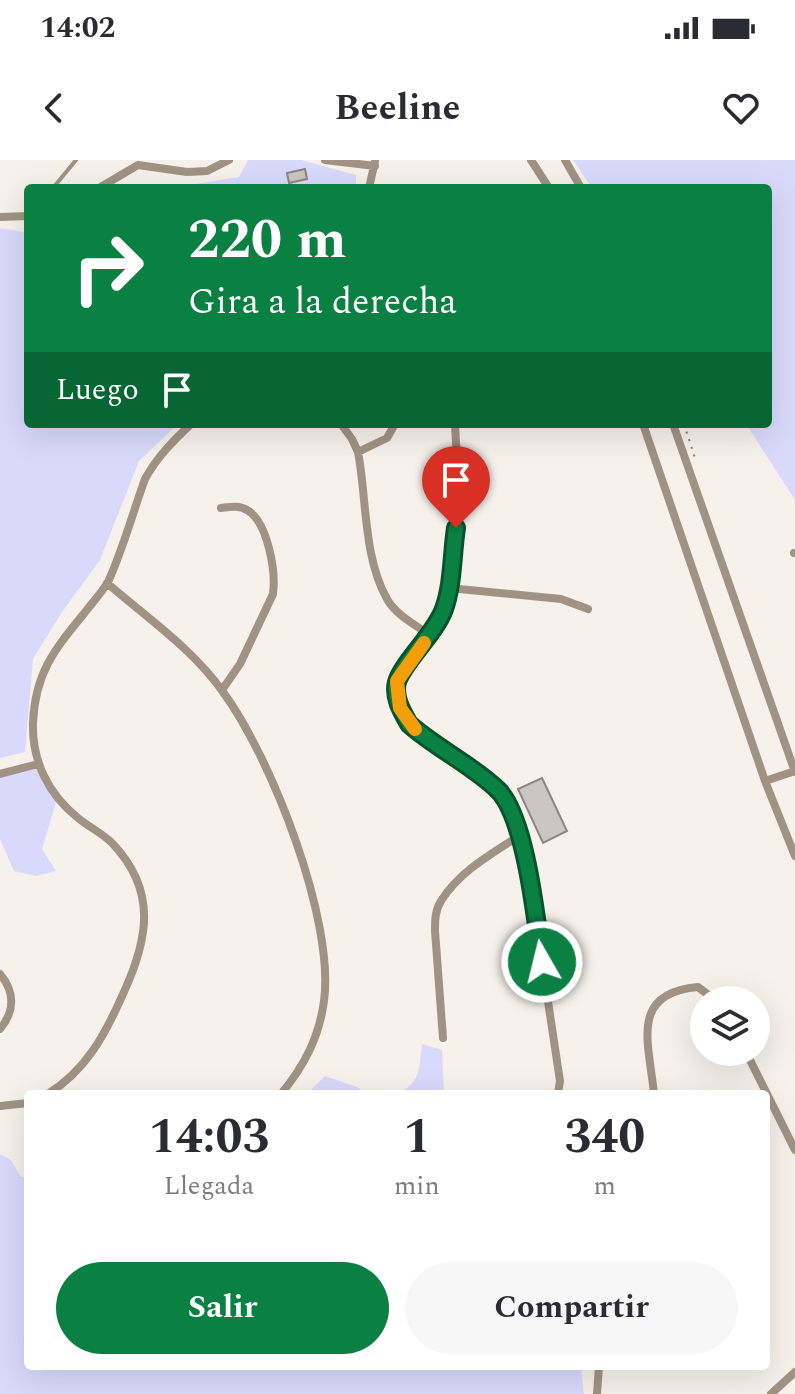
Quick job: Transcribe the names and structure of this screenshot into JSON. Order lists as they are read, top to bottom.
{
  "page": {
    "status": "14:02",
    "header": "Beeline",
    "turn": ["220 m", "Gira a la derecha"],
    "then": "Luego",
    "eta": [
      "14:03",
      "Llegada",
      "1",
      "min",
      "340",
      "m"
    ],
    "buttons": ["Salir", "Compartir"]
  }
}
